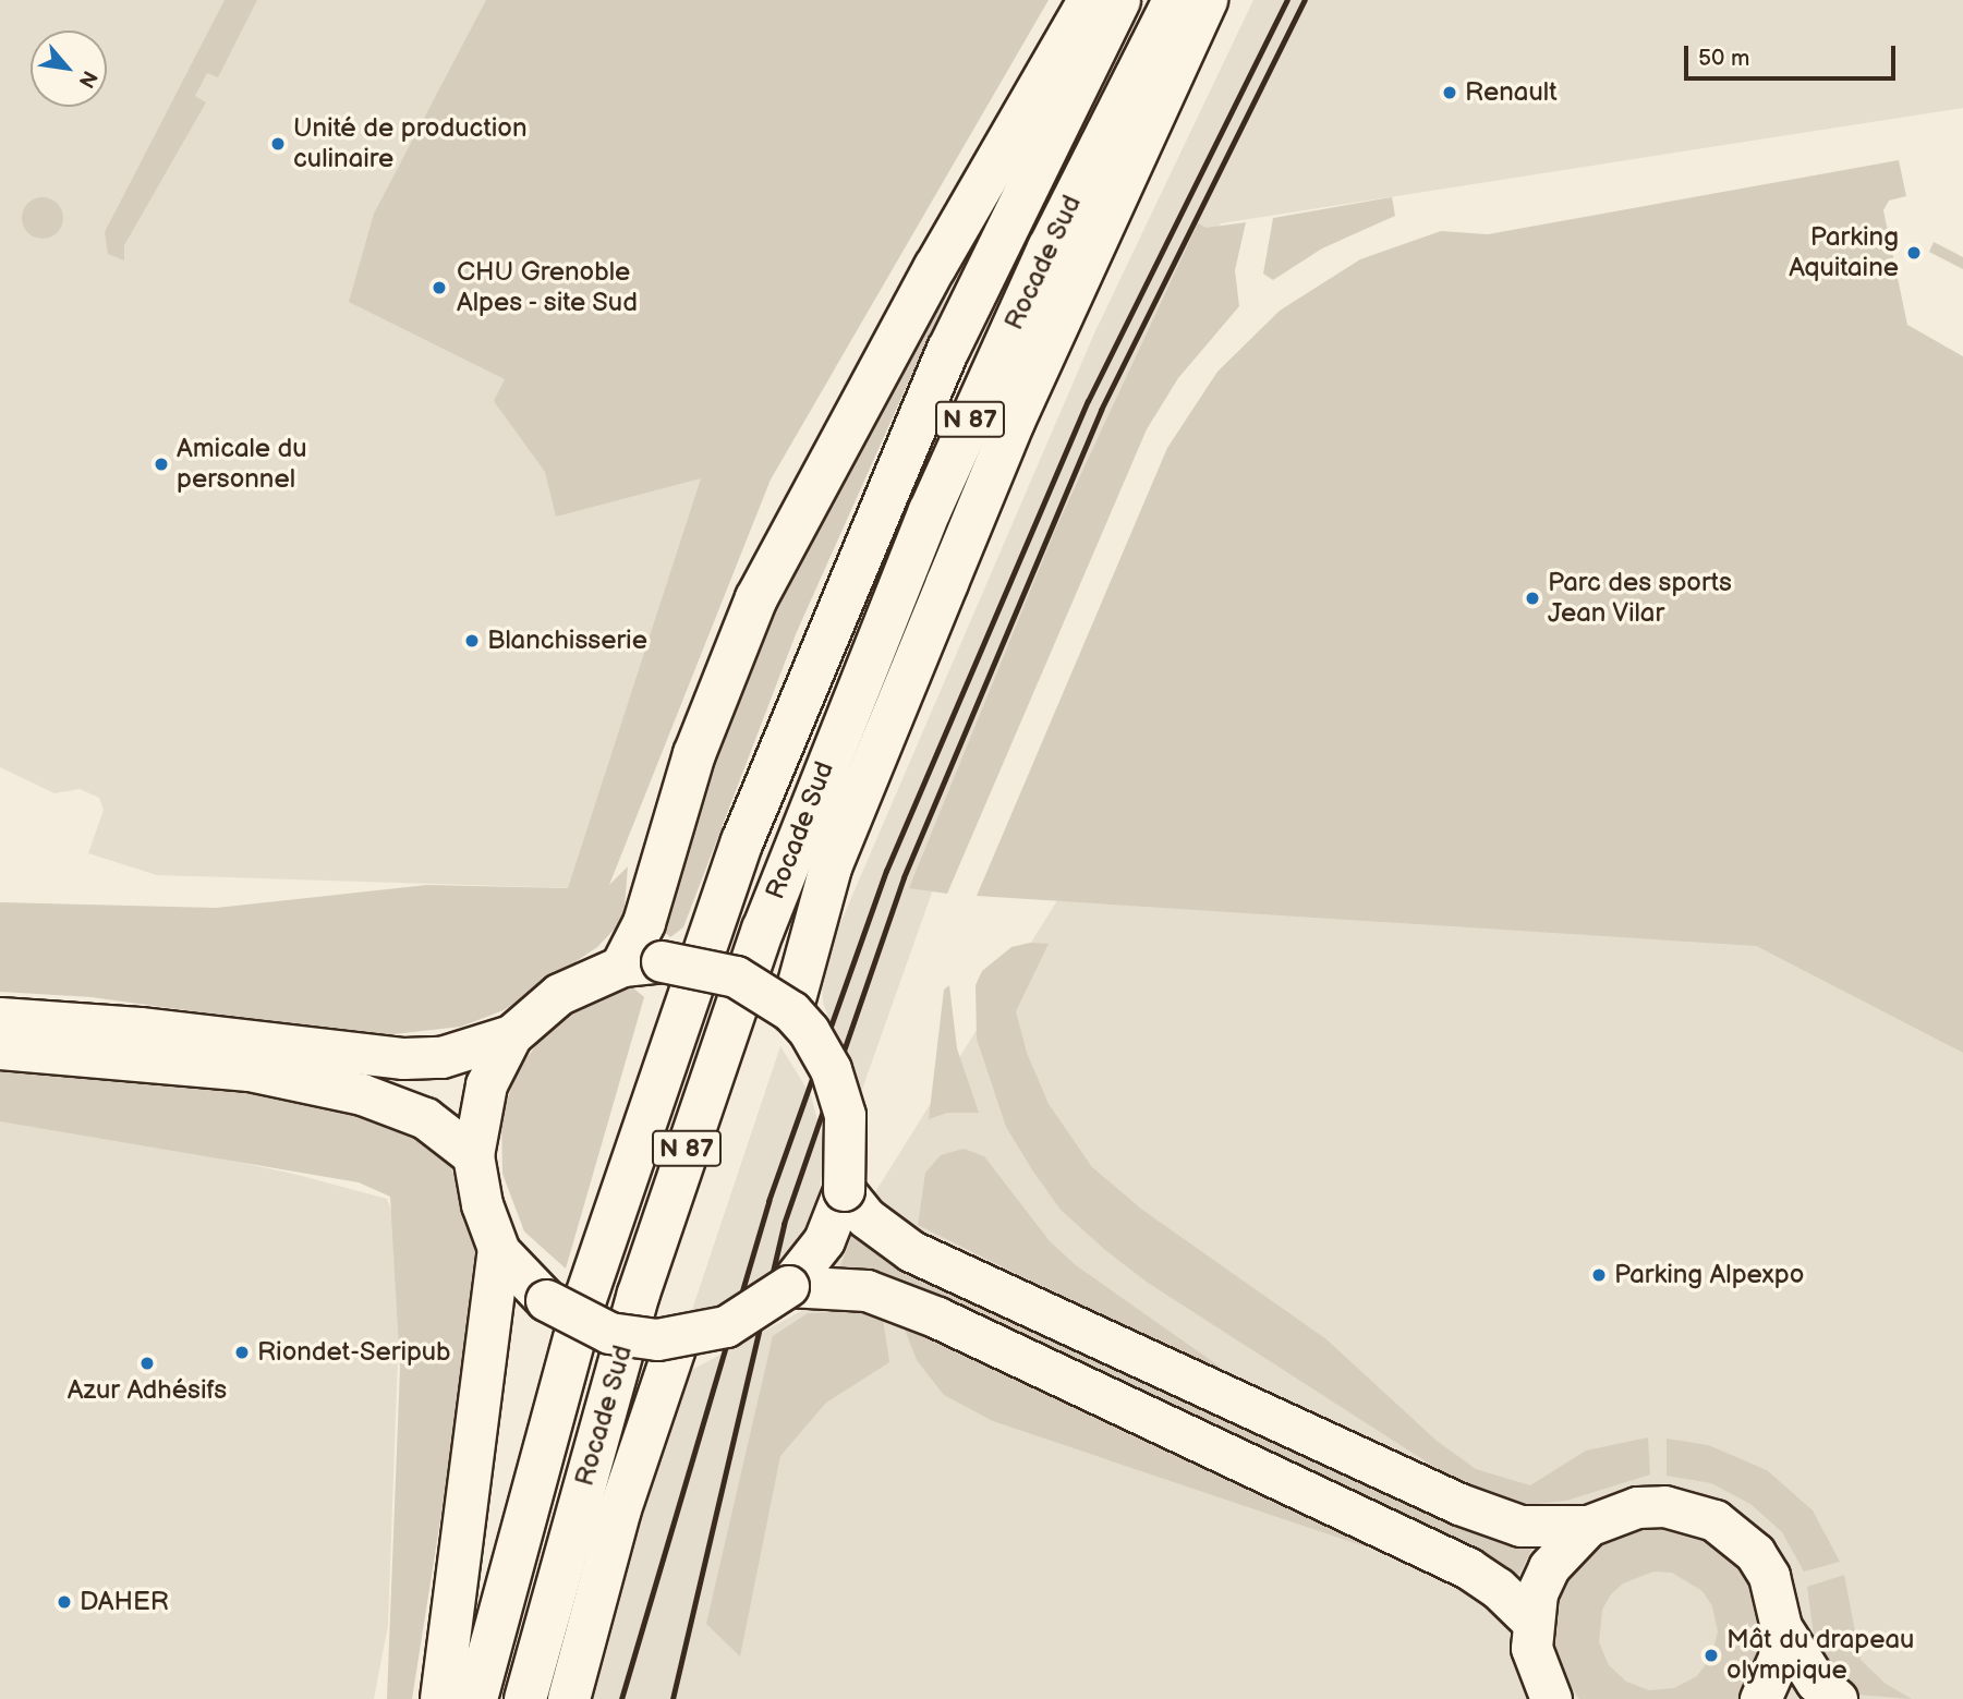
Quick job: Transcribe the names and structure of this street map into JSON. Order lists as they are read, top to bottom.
{
  "streets": {
    "highway": ["Rocade Sud", "N 87"]
  },
  "places": [
    "Renault",
    "Unité de production culinaire",
    "Parking Aquitaine",
    "CHU Grenoble Alpes - site Sud",
    "Amicale du personnel",
    "Parc des sports Jean Vilar",
    "Blanchisserie",
    "Parking Alpexpo",
    "Riondet-Seripub",
    "Azur Adhésifs",
    "DAHER",
    "Mât du drapeau olympique"
  ],
  "scale_bar": "50 m",
  "north": "bottom right"
}
